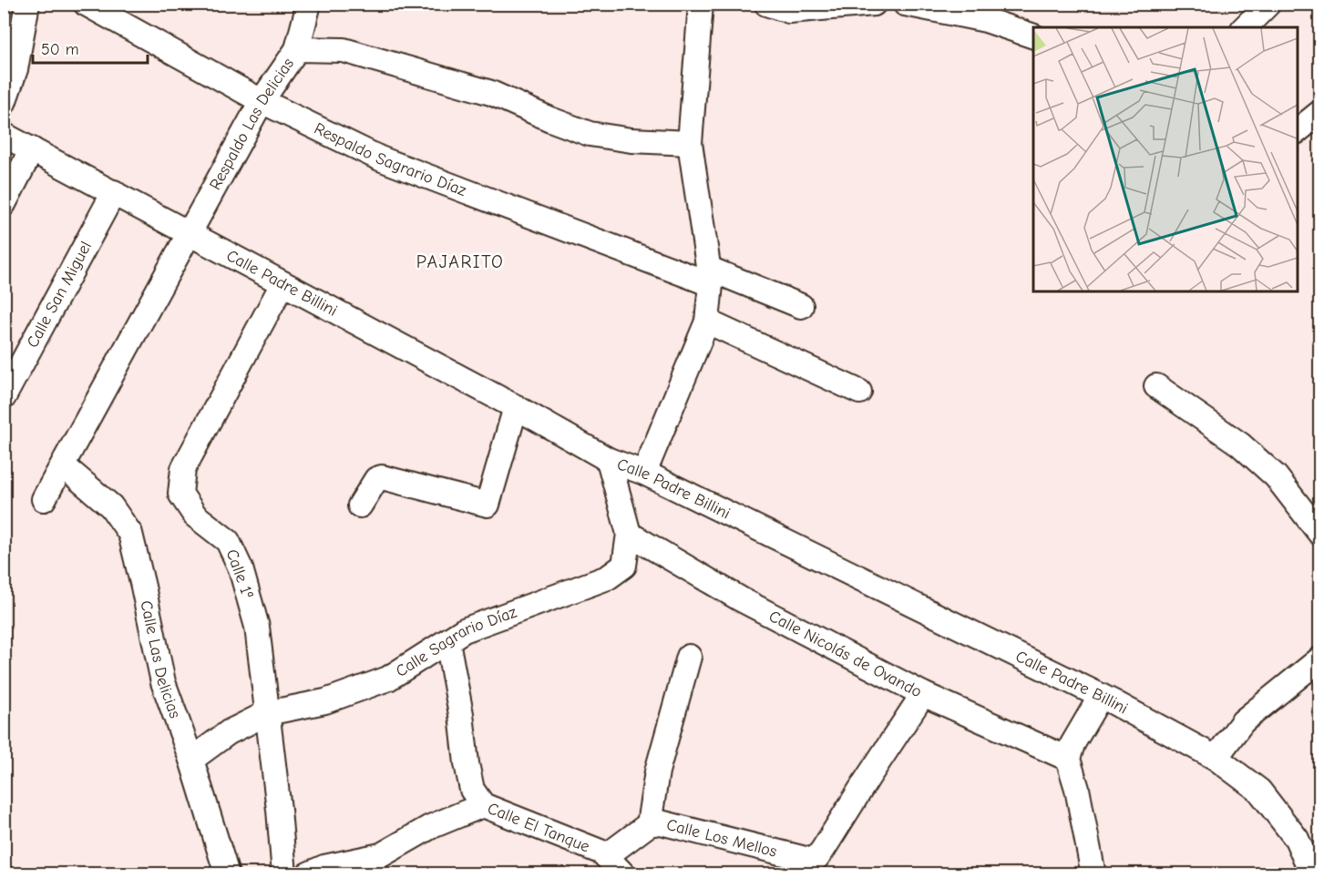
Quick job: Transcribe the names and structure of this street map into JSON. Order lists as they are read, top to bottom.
{
  "streets": {
    "street": [
      "Respaldo Las Delicias",
      "Respaldo Sagrario Díaz",
      "Calle Padre Billini",
      "Calle San Miguel",
      "Calle 1ª",
      "Calle Sagrario Díaz",
      "Calle Nicolás de Ovando",
      "Calle Las Delicias",
      "Calle El Tanque",
      "Calle Los Mellos"
    ]
  },
  "crossings": [
    ["Respaldo Las Delicias", "Respaldo Sagrario Díaz"],
    ["Respaldo Las Delicias", "Calle Padre Billini"],
    ["Respaldo Las Delicias", "Calle Las Delicias"],
    ["Calle Padre Billini", "Calle San Miguel"],
    ["Calle Padre Billini", "Calle 1ª"],
    ["Calle Padre Billini", "Calle Sagrario Díaz"],
    ["Calle 1ª", "Calle Sagrario Díaz"],
    ["Calle Sagrario Díaz", "Calle Nicolás de Ovando"],
    ["Calle Sagrario Díaz", "Calle Las Delicias"],
    ["Calle Sagrario Díaz", "Calle El Tanque"],
    ["Calle Nicolás de Ovando", "Calle Los Mellos"],
    ["Calle El Tanque", "Calle Los Mellos"]
  ],
  "districts": ["PAJARITO"],
  "scale_bar": "50 m"
}
